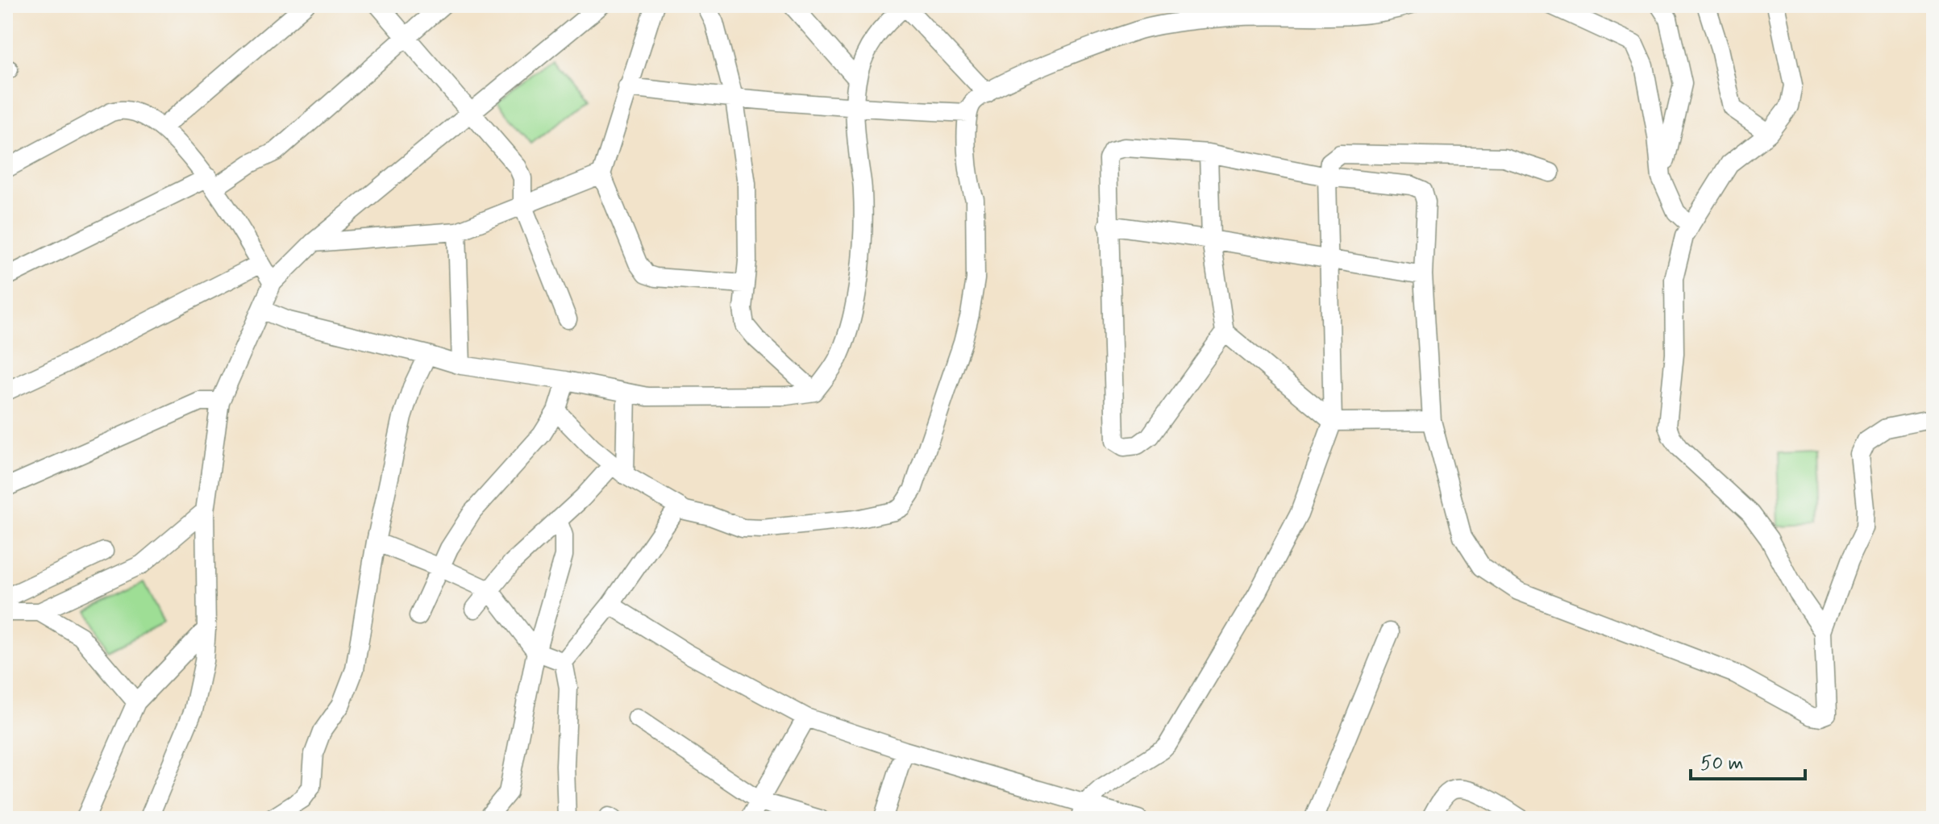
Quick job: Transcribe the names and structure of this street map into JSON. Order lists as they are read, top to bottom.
{
  "scale_bar": "50 m"
}
